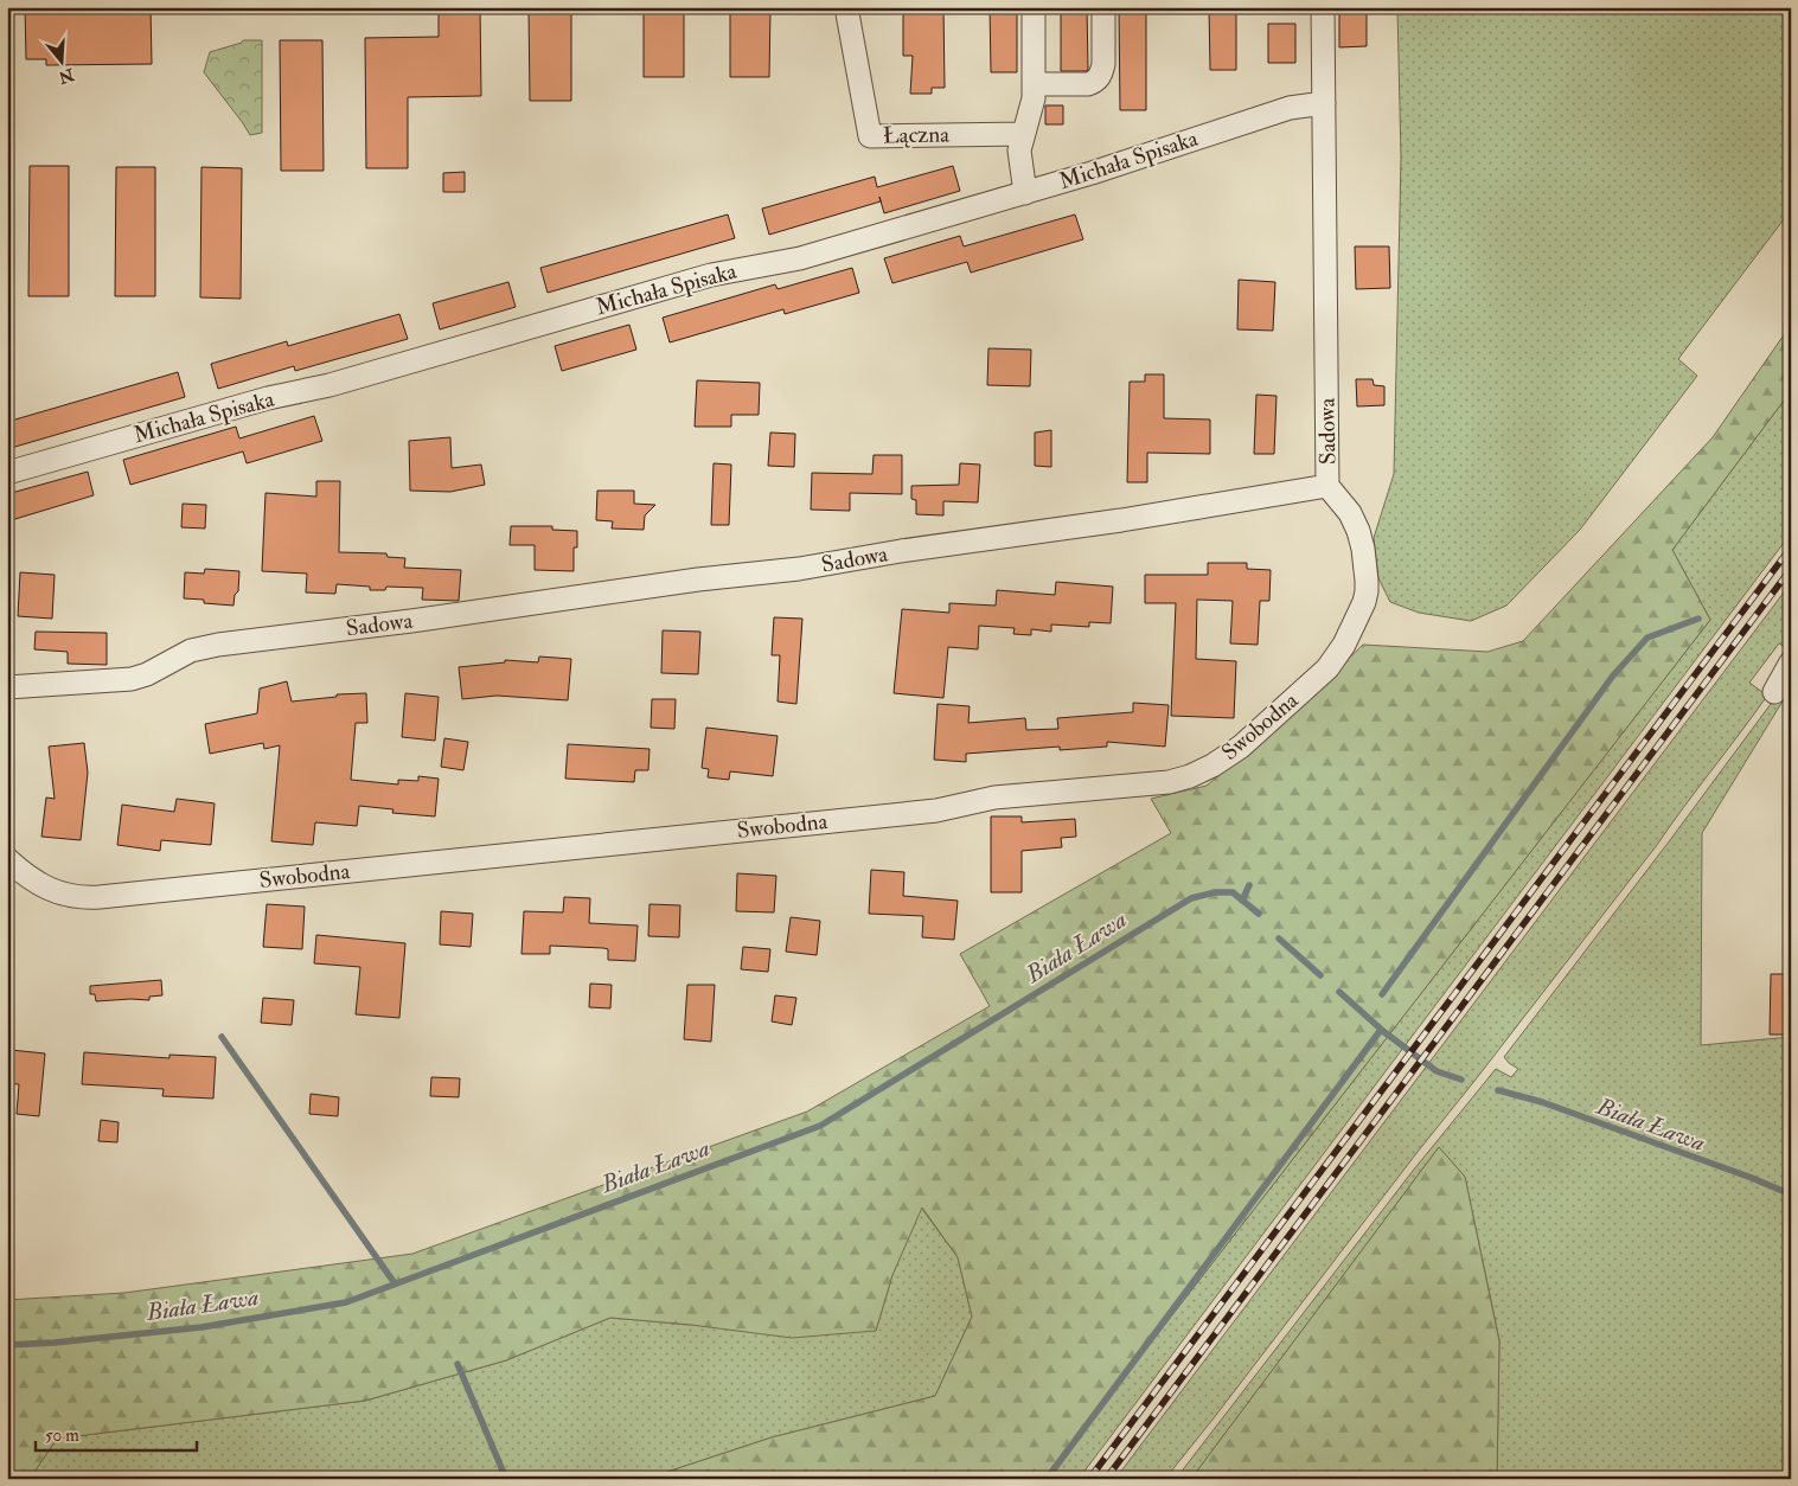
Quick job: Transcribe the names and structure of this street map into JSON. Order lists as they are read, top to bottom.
{
  "streets": {
    "street": [
      "Łączna",
      "Michała Spisaka",
      "Sadowa",
      "Swobodna"
    ]
  },
  "crossings": [
    ["Michała Spisaka", "Sadowa"],
    ["Sadowa", "Swobodna"]
  ],
  "water": ["Biała Ława"],
  "scale_bar": "50 m",
  "north": "bottom"
}
